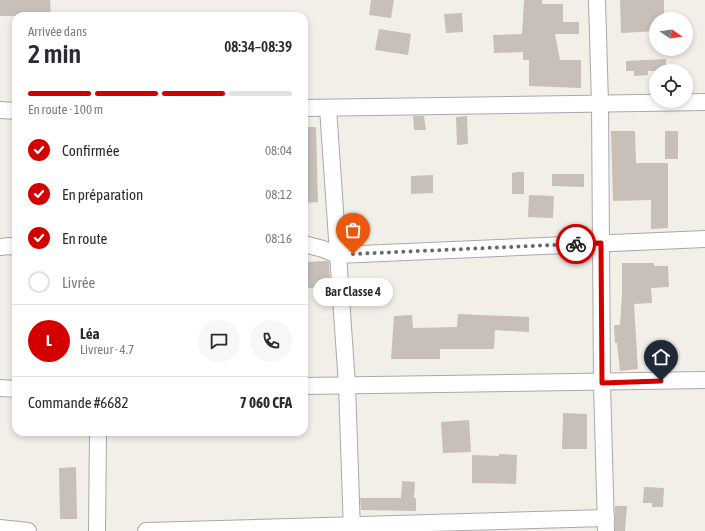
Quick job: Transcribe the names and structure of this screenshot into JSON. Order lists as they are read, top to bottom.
{
  "places": ["Bar Classe 4"],
  "north": "right",
  "page": {
    "heading": ["2 min", "Arrivée dans", "08:34–08:39"],
    "panel": [
      "Léa",
      "Livreur · 4.7",
      "Commande #6682",
      "7 060 CFA"
    ],
    "bar": "En route · 100 m",
    "list": [
      ["Confirmée", "08:04"],
      ["En préparation", "08:12"],
      ["En route", "08:16"],
      "Livrée"
    ],
    "bubble": "Bar Classe 4",
    "round": "L"
  }
}
